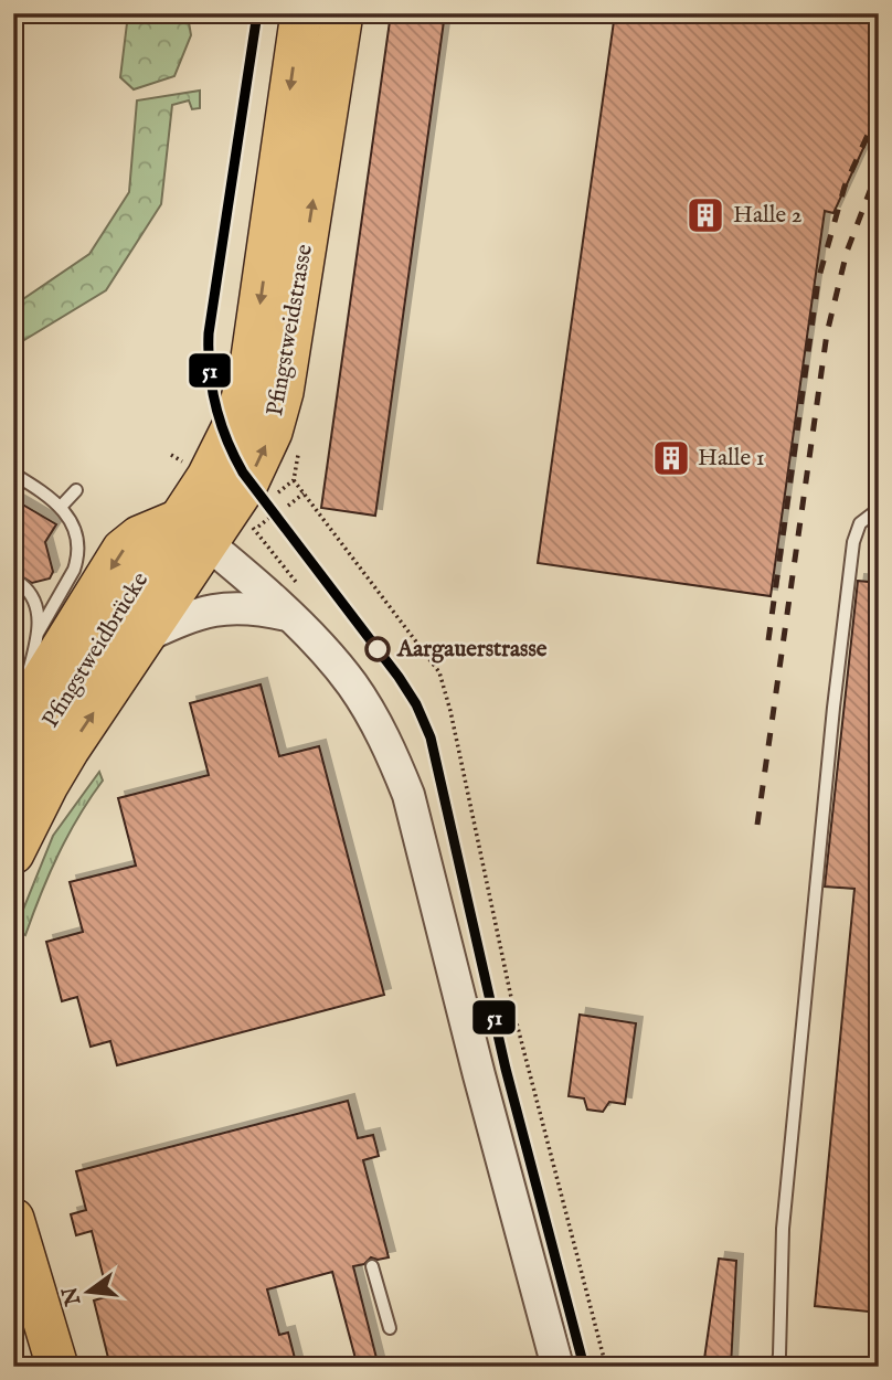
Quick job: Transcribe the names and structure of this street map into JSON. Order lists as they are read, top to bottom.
{
  "streets": {
    "main road": ["Pfingstweidstrasse", "Pfingstweidbrücke"]
  },
  "crossings": [
    ["Pfingstweidstrasse", "Pfingstweidbrücke"]
  ],
  "places": {
    "building": ["Halle 2", "Halle 1"],
    "other": ["Aargauerstrasse"]
  },
  "lines": ["transit line 51"],
  "north": "left"
}
